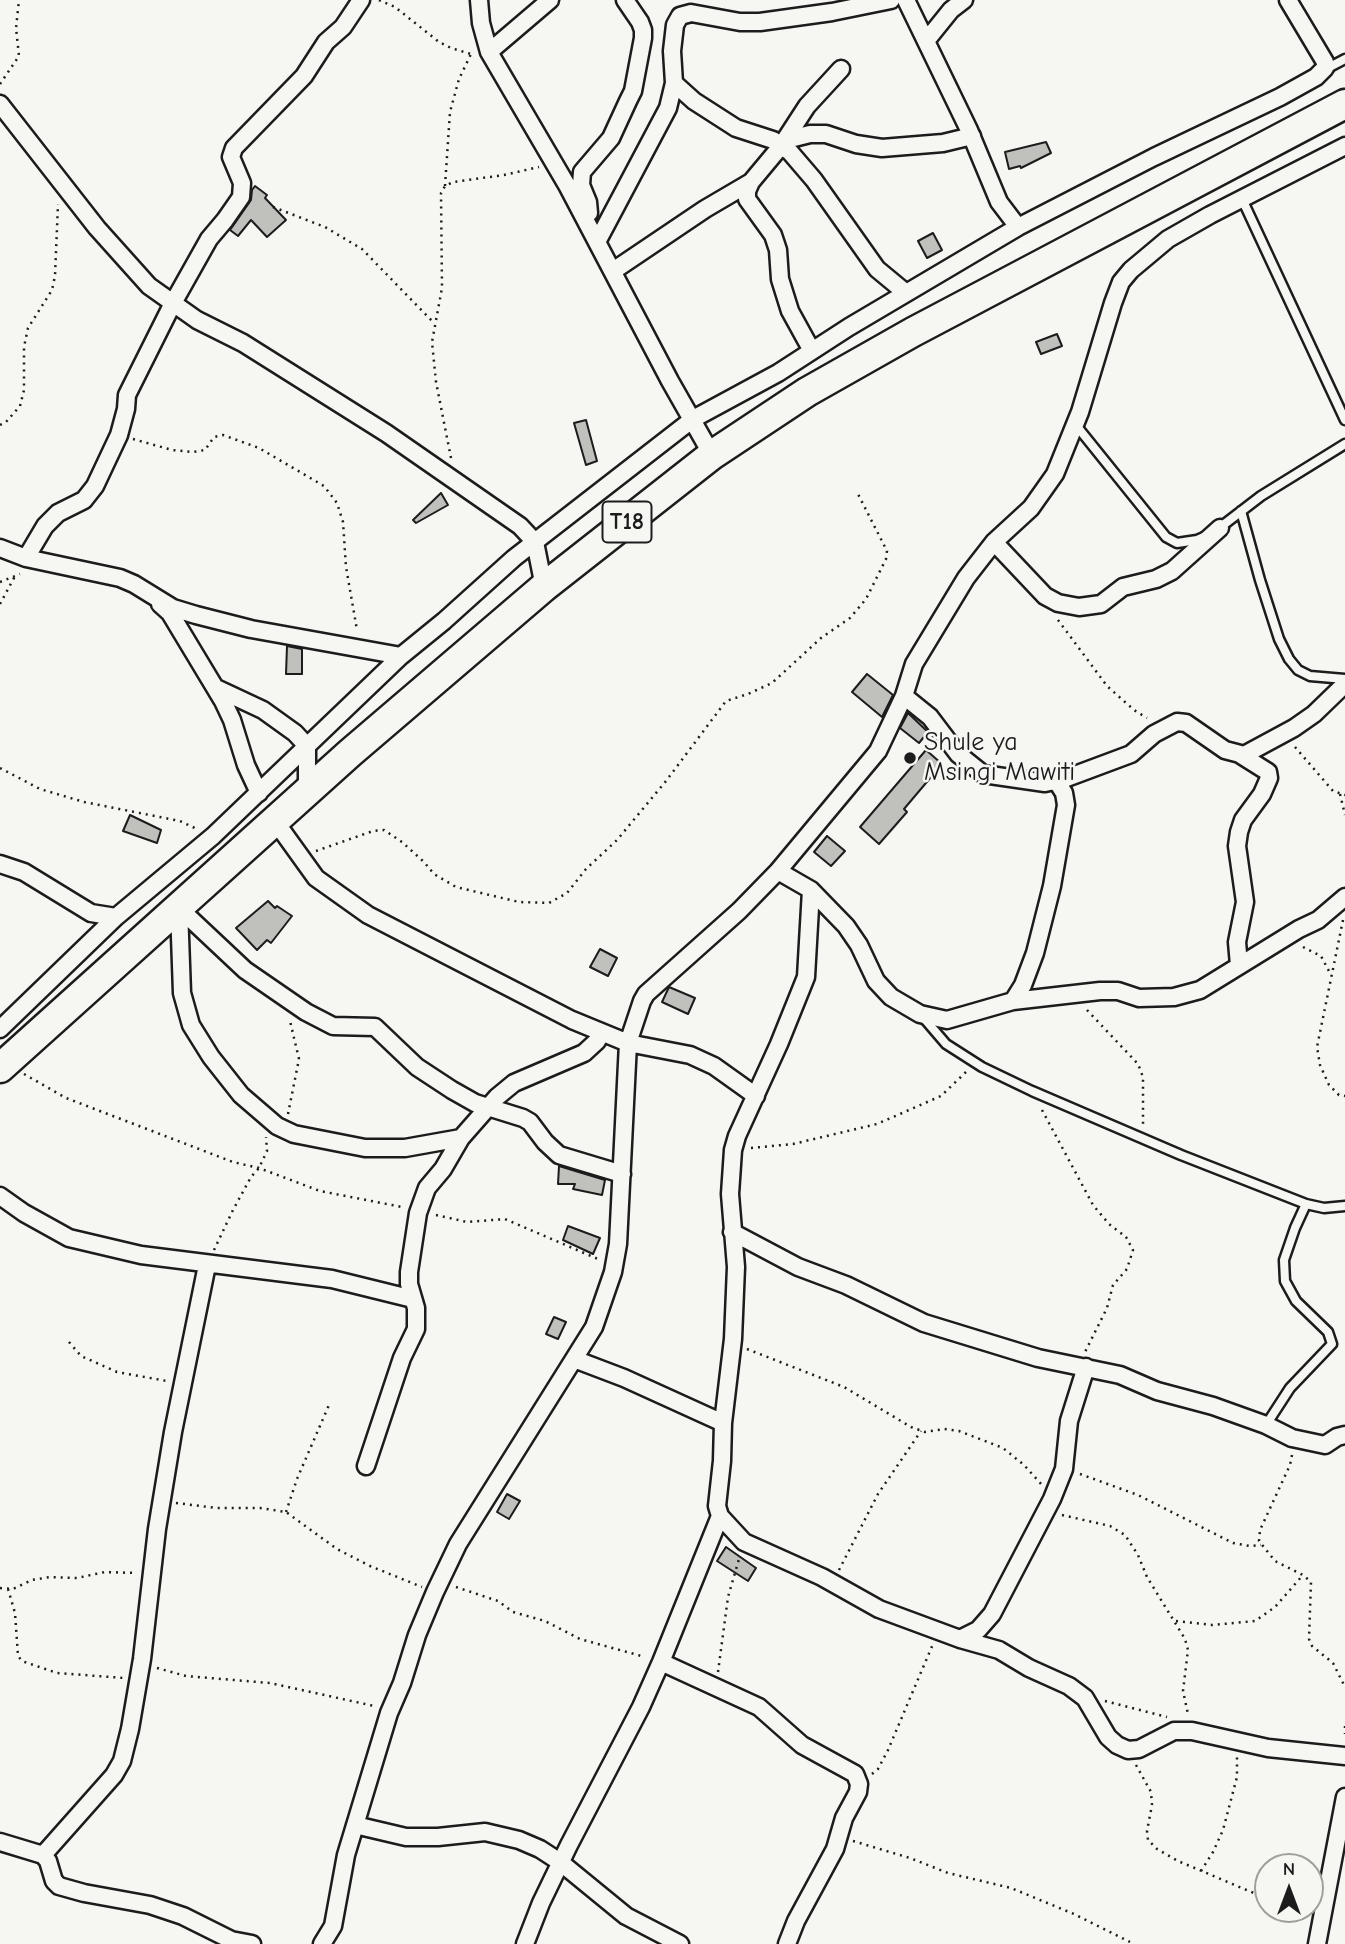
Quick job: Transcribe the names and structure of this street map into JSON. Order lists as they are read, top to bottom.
{
  "streets": {
    "highway": ["T18"]
  },
  "places": ["Shule ya Msingi Mawiti"],
  "north": "top"
}
